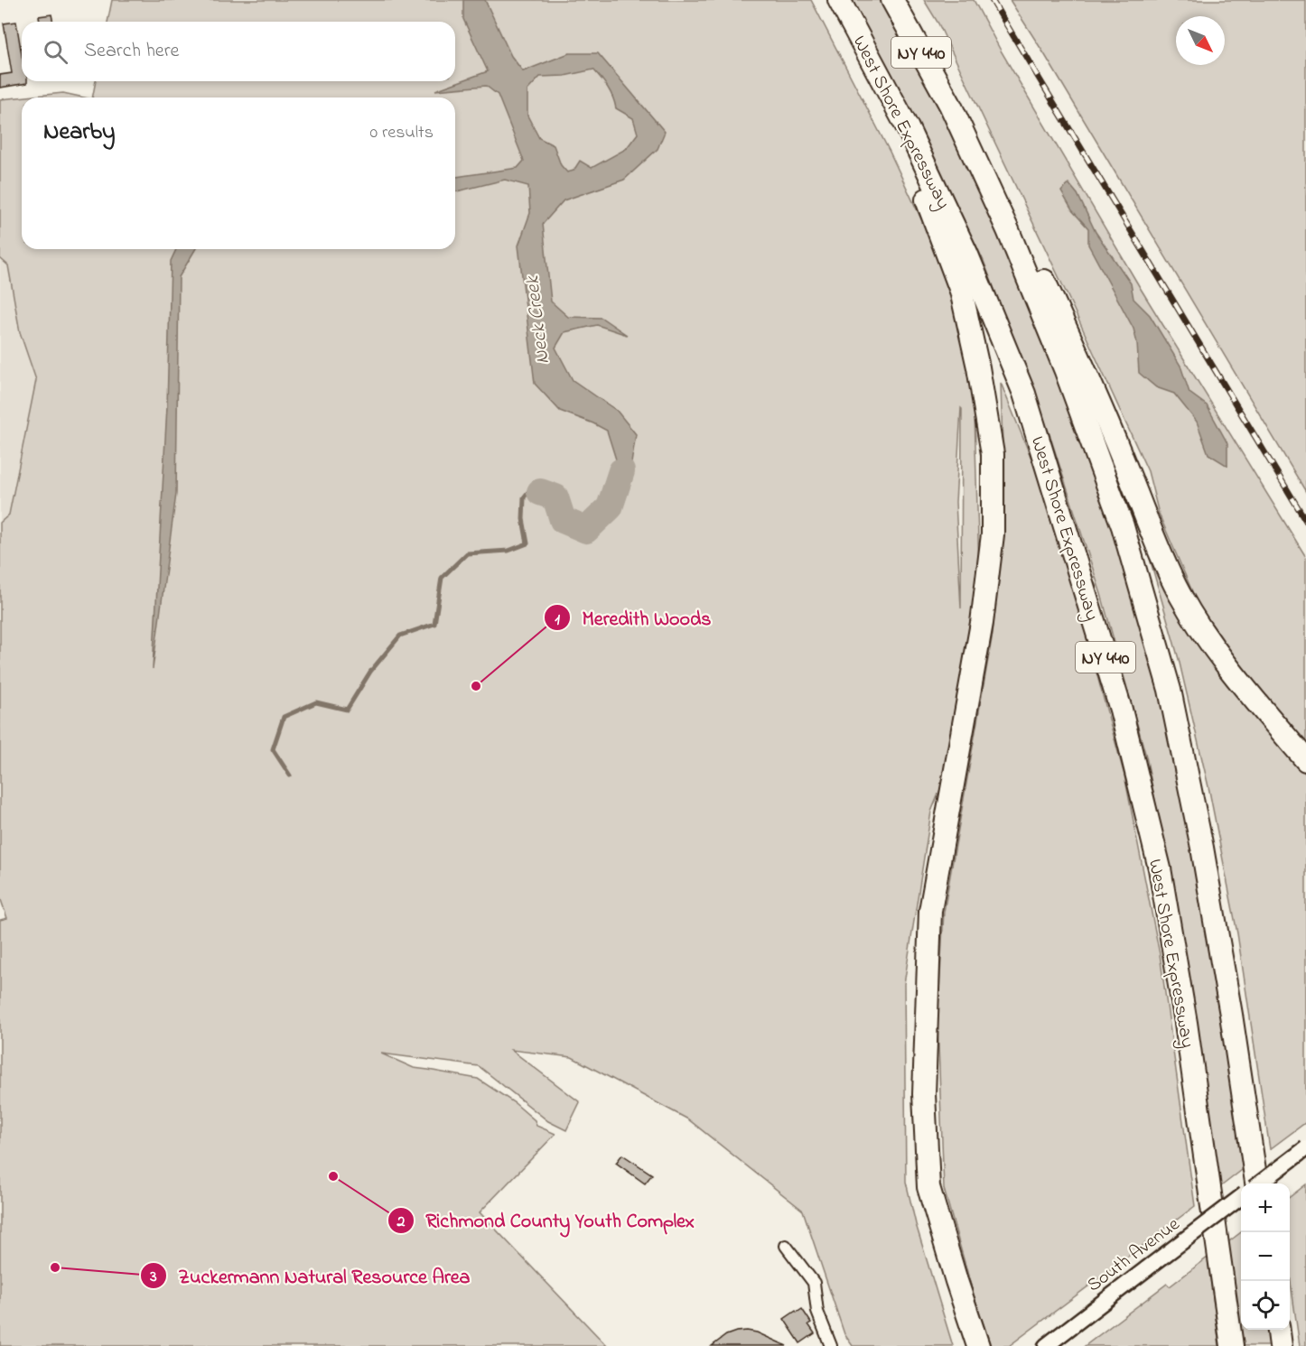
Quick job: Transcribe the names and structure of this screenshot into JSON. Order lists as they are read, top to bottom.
{
  "streets": {
    "highway": ["NY 440", "West Shore Expressway"],
    "street": ["South Avenue"]
  },
  "water": ["Neck Creek"],
  "places": ["Meredith Woods", "Richmond County Youth Complex", "Zuckermann Natural Resource Area"],
  "north": "bottom right",
  "page": {
    "search": "Search here",
    "heading": ["Nearby", "0 results"],
    "map_buttons": ["+", "−"]
  }
}
